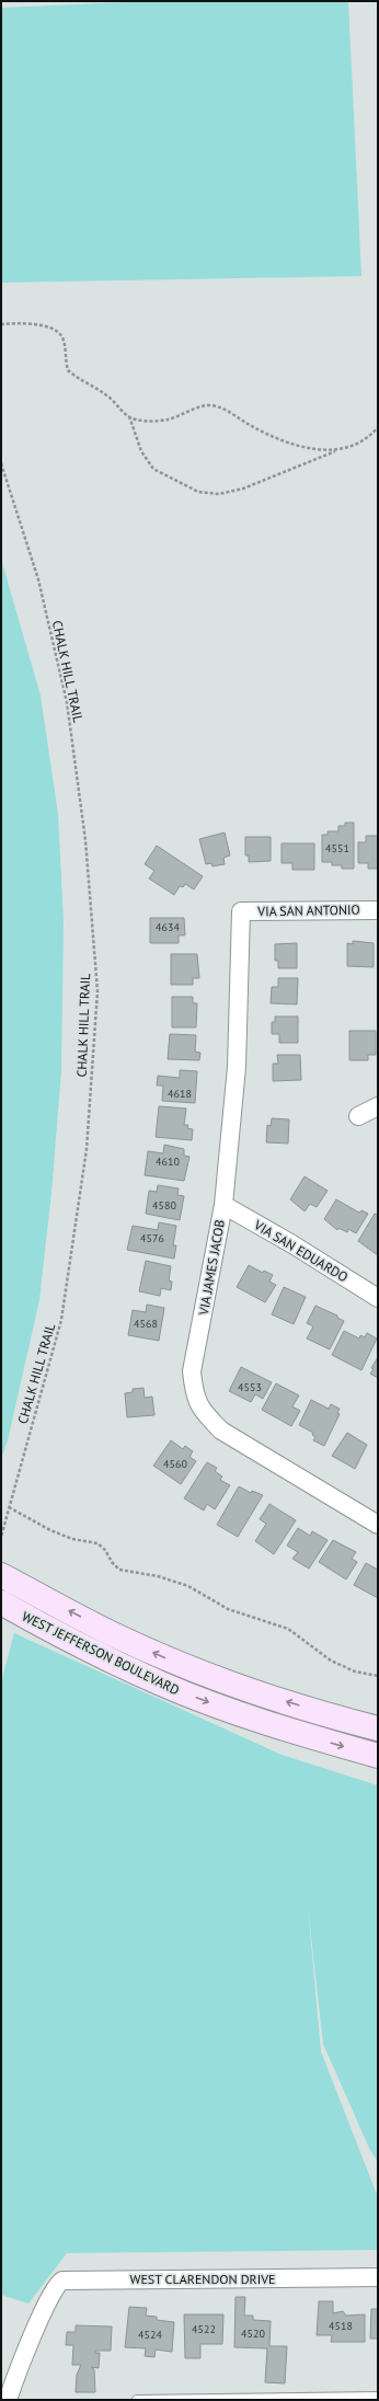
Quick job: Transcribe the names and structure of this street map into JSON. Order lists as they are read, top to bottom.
{
  "streets": {
    "main road": ["WEST JEFFERSON BOULEVARD"],
    "street": [
      "VIA SAN ANTONIO",
      "VIA SAN EDUARDO",
      "VIA JAMES JACOB",
      "WEST CLARENDON DRIVE"
    ],
    "path": ["CHALK HILL TRAIL"]
  },
  "crossings": [
    ["VIA SAN ANTONIO", "VIA JAMES JACOB"],
    ["VIA SAN EDUARDO", "VIA JAMES JACOB"]
  ],
  "house_numbers": [
    "4551",
    "4634",
    "4618",
    "4610",
    "4580",
    "4576",
    "4568",
    "4553",
    "4560",
    "4518",
    "4522",
    "4520",
    "4524"
  ]
}
